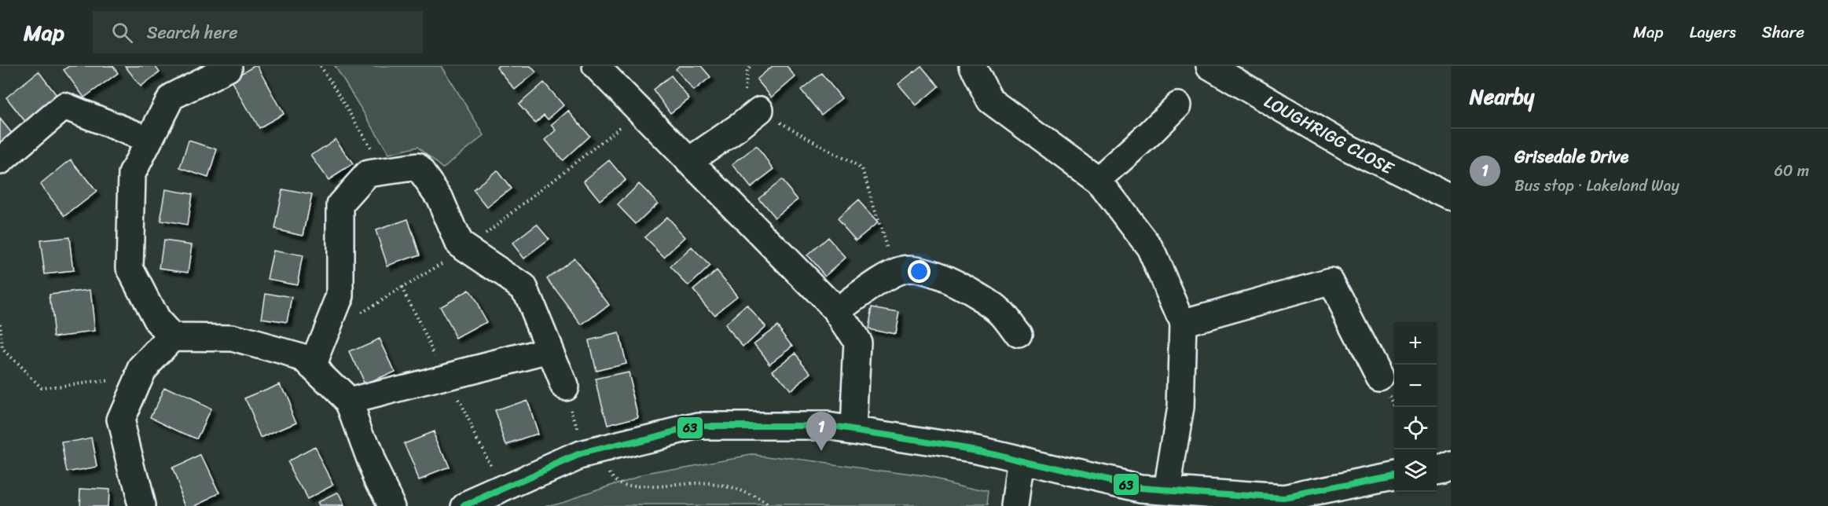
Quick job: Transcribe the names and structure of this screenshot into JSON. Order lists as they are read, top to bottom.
{
  "streets": {
    "street": ["LOUGHRIGG CLOSE"]
  },
  "lines": ["transit line 63"],
  "page": {
    "header": "Map",
    "search": "Search here",
    "nav": ["Map", "Layers", "Share"],
    "heading": "Nearby",
    "list": [
      {
        "mark": "1",
        "name": "Grisedale Drive",
        "note": "Bus stop · Lakeland Way",
        "value": "60 m"
      }
    ],
    "map_buttons": ["+", "−"],
    "pins": "1"
  }
}
